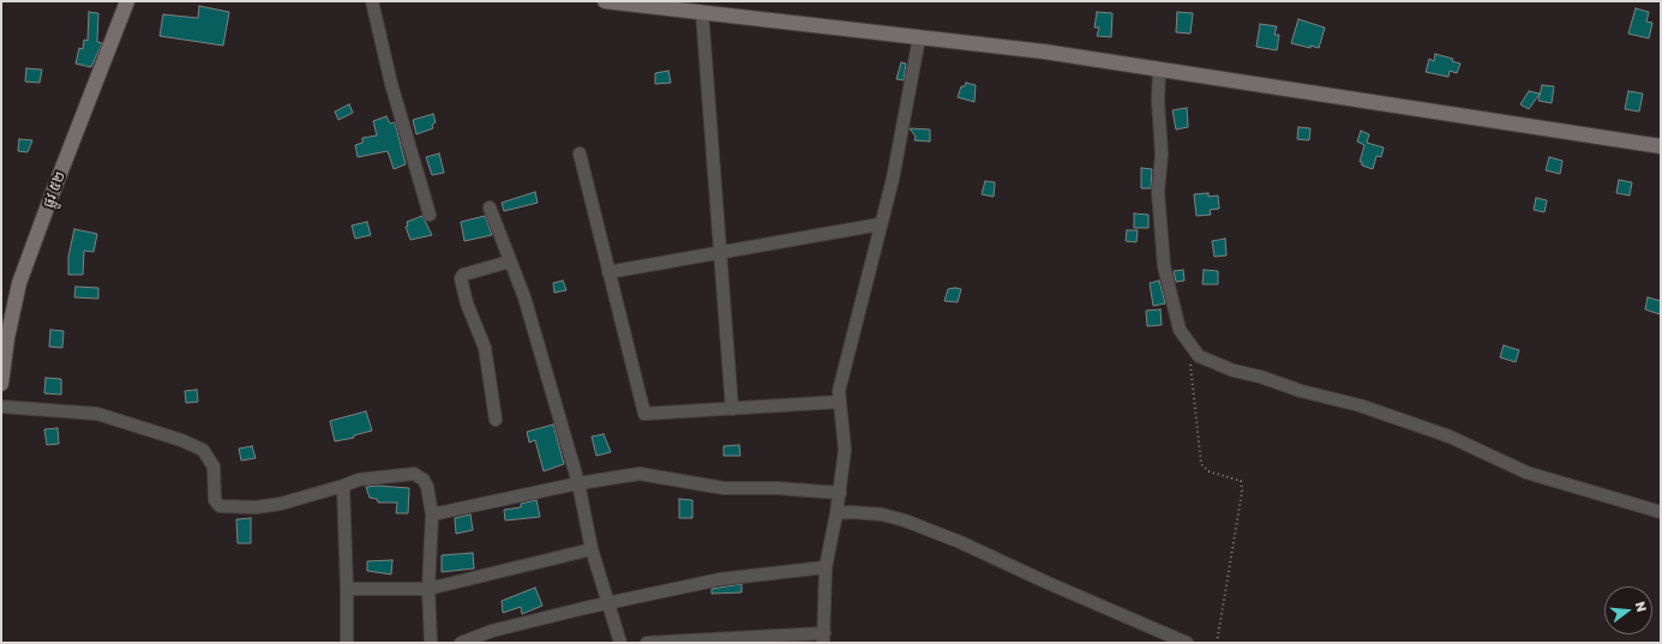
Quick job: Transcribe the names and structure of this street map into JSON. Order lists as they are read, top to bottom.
{
  "streets": {
    "street": ["ផ្លូវ ៥២"]
  },
  "north": "right"
}
